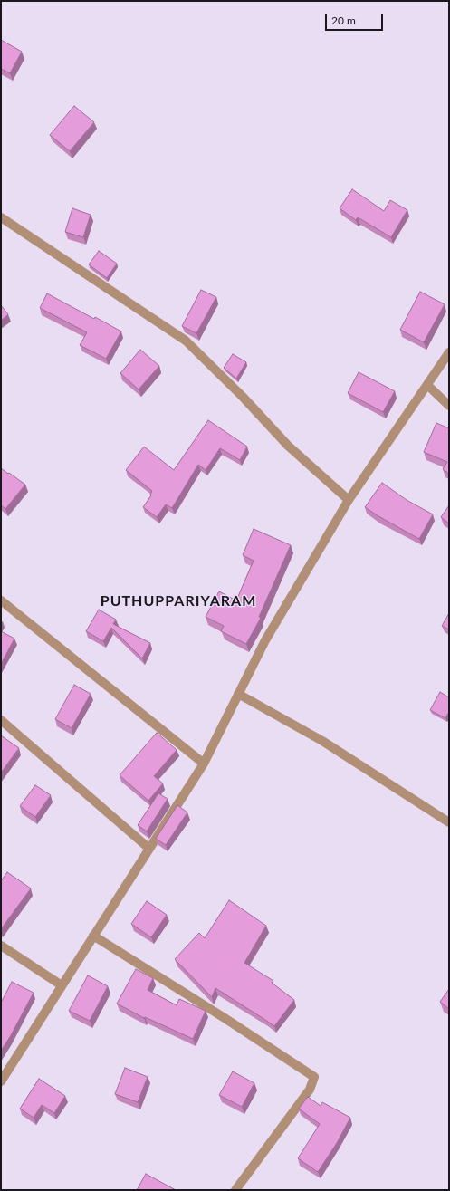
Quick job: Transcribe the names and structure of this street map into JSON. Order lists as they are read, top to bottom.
{
  "districts": ["PUTHUPPARIYARAM"],
  "scale_bar": "20 m"
}
